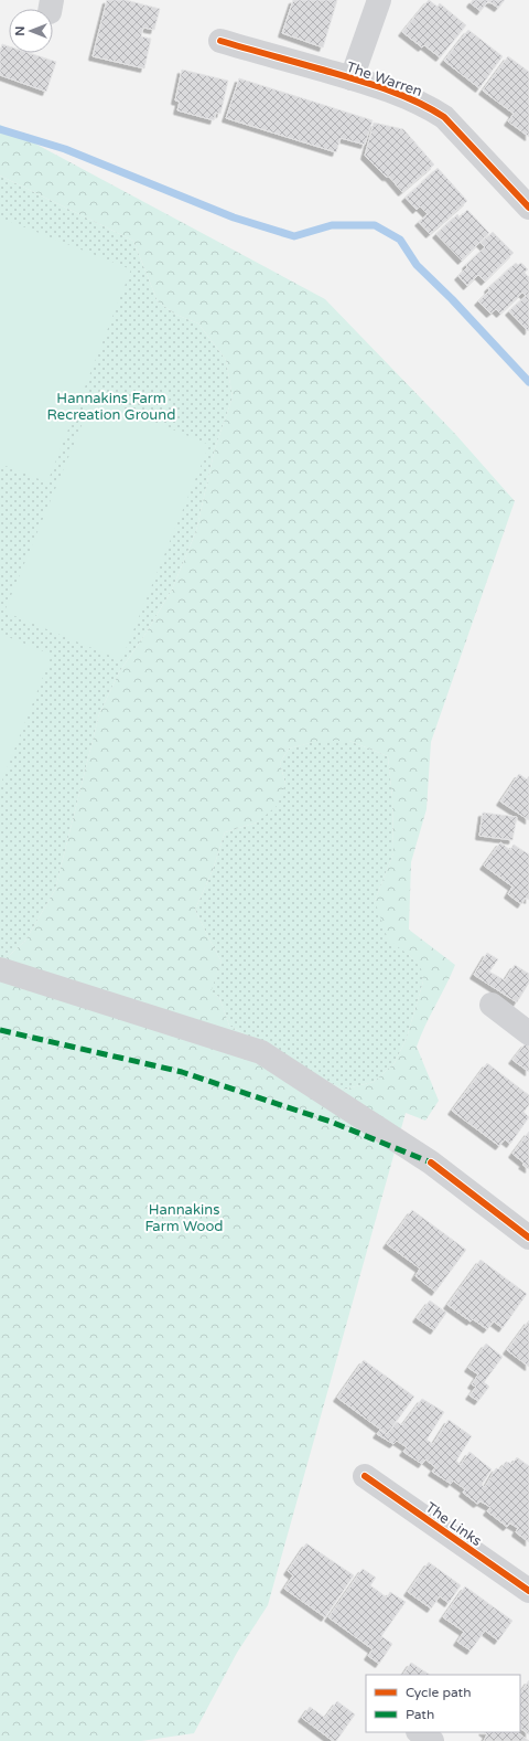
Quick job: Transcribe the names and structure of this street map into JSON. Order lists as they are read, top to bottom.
{
  "streets": {
    "street": ["The Warren", "The Links"]
  },
  "parks": ["Hannakins Farm Recreation Ground", "Hannakins Farm Wood"],
  "legend": ["Cycle path", "Path"],
  "north": "left"
}
